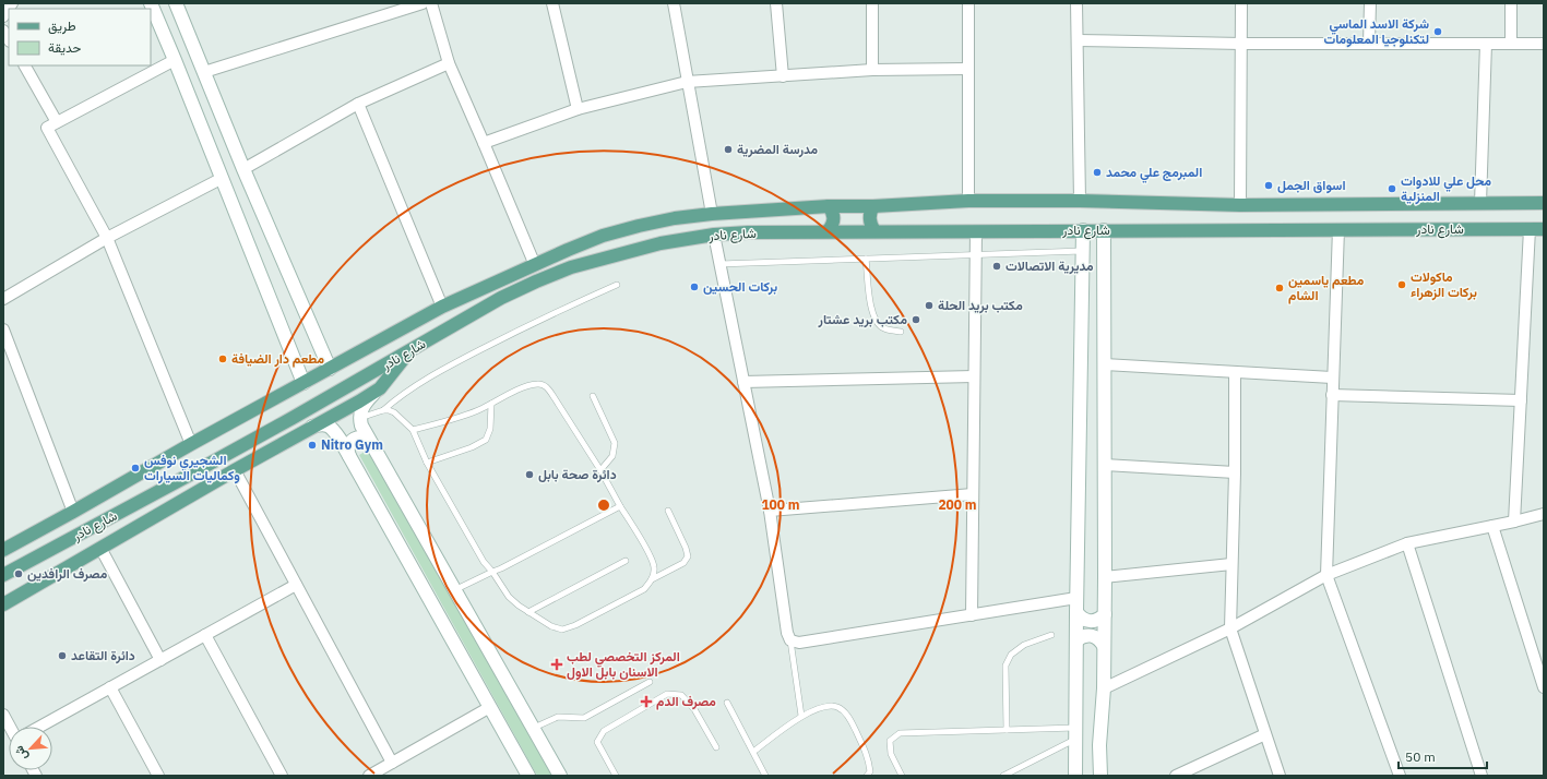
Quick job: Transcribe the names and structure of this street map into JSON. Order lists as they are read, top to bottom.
{
  "streets": {
    "main road": ["شارع نادر"]
  },
  "places": {
    "other": [
      "شركة الاسد الماسي لتكنلوجيا المعلومات",
      "مدرسة المضرية",
      "المبرمج علي محمد",
      "اسواق الجمل",
      "محل علي للادوات المنزلية",
      "مديرية الاتصالات",
      "ماكولات بركات الزهراء",
      "بركات الحسين",
      "مطعم ياسمين الشام",
      "مكتب بريد الحلة",
      "مكتب بريد عشتار",
      "مطعم دار الضيافة",
      "Nitro Gym",
      "الشجيري نوفس وكماليات السيارات",
      "دائرة صحة بابل",
      "مصرف الرافدين",
      "دائرة التقاعد"
    ],
    "health": ["المركز التخصصي لطب الاسنان بابل الاول", "مصرف الدم"]
  },
  "legend": ["طريق", "حديقة"],
  "scale_bar": "50 m",
  "north": "bottom left",
  "rings": ["100 m", "200 m"]
}
